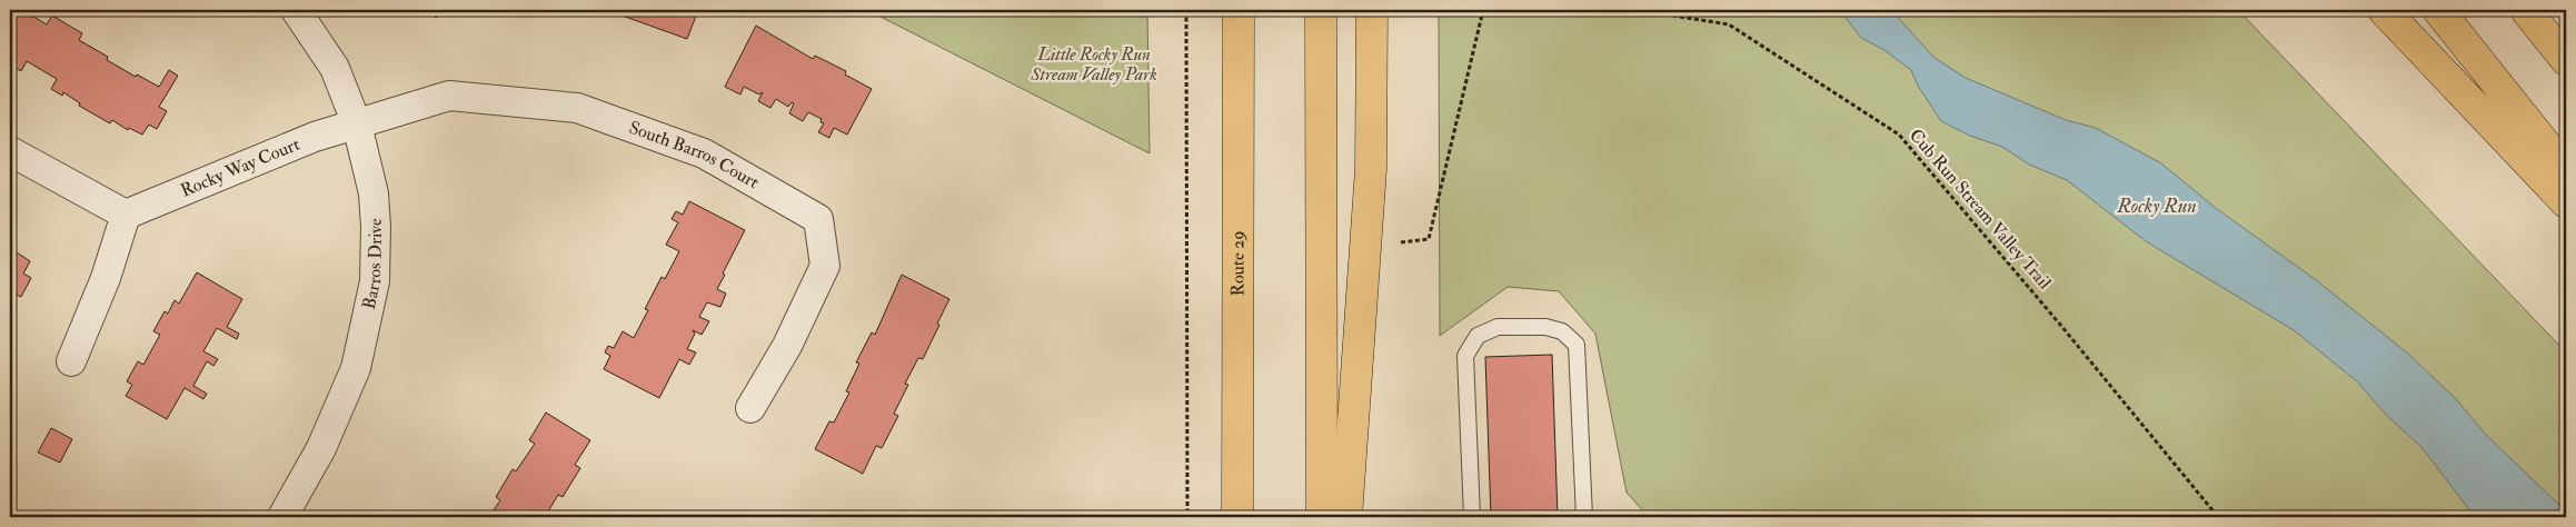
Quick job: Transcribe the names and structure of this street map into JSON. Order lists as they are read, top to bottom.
{
  "streets": {
    "main road": ["Route 29"],
    "street": ["South Barros Court", "Rocky Way Court", "Barros Drive"],
    "path": ["Cub Run Stream Valley Trail"]
  },
  "crossings": [
    ["South Barros Court", "Rocky Way Court"],
    ["South Barros Court", "Barros Drive"],
    ["Rocky Way Court", "Barros Drive"]
  ],
  "water": ["Rocky Run"],
  "parks": ["Little Rocky Run Stream Valley Park"]
}
